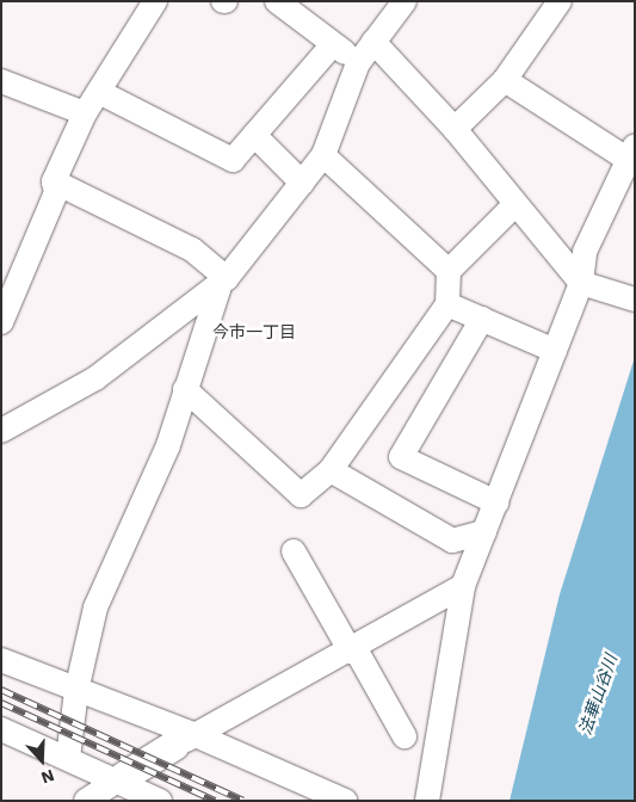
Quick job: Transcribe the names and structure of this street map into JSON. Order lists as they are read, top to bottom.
{
  "districts": ["今市一丁目"],
  "water": ["法華山谷川"],
  "north": "bottom"
}
